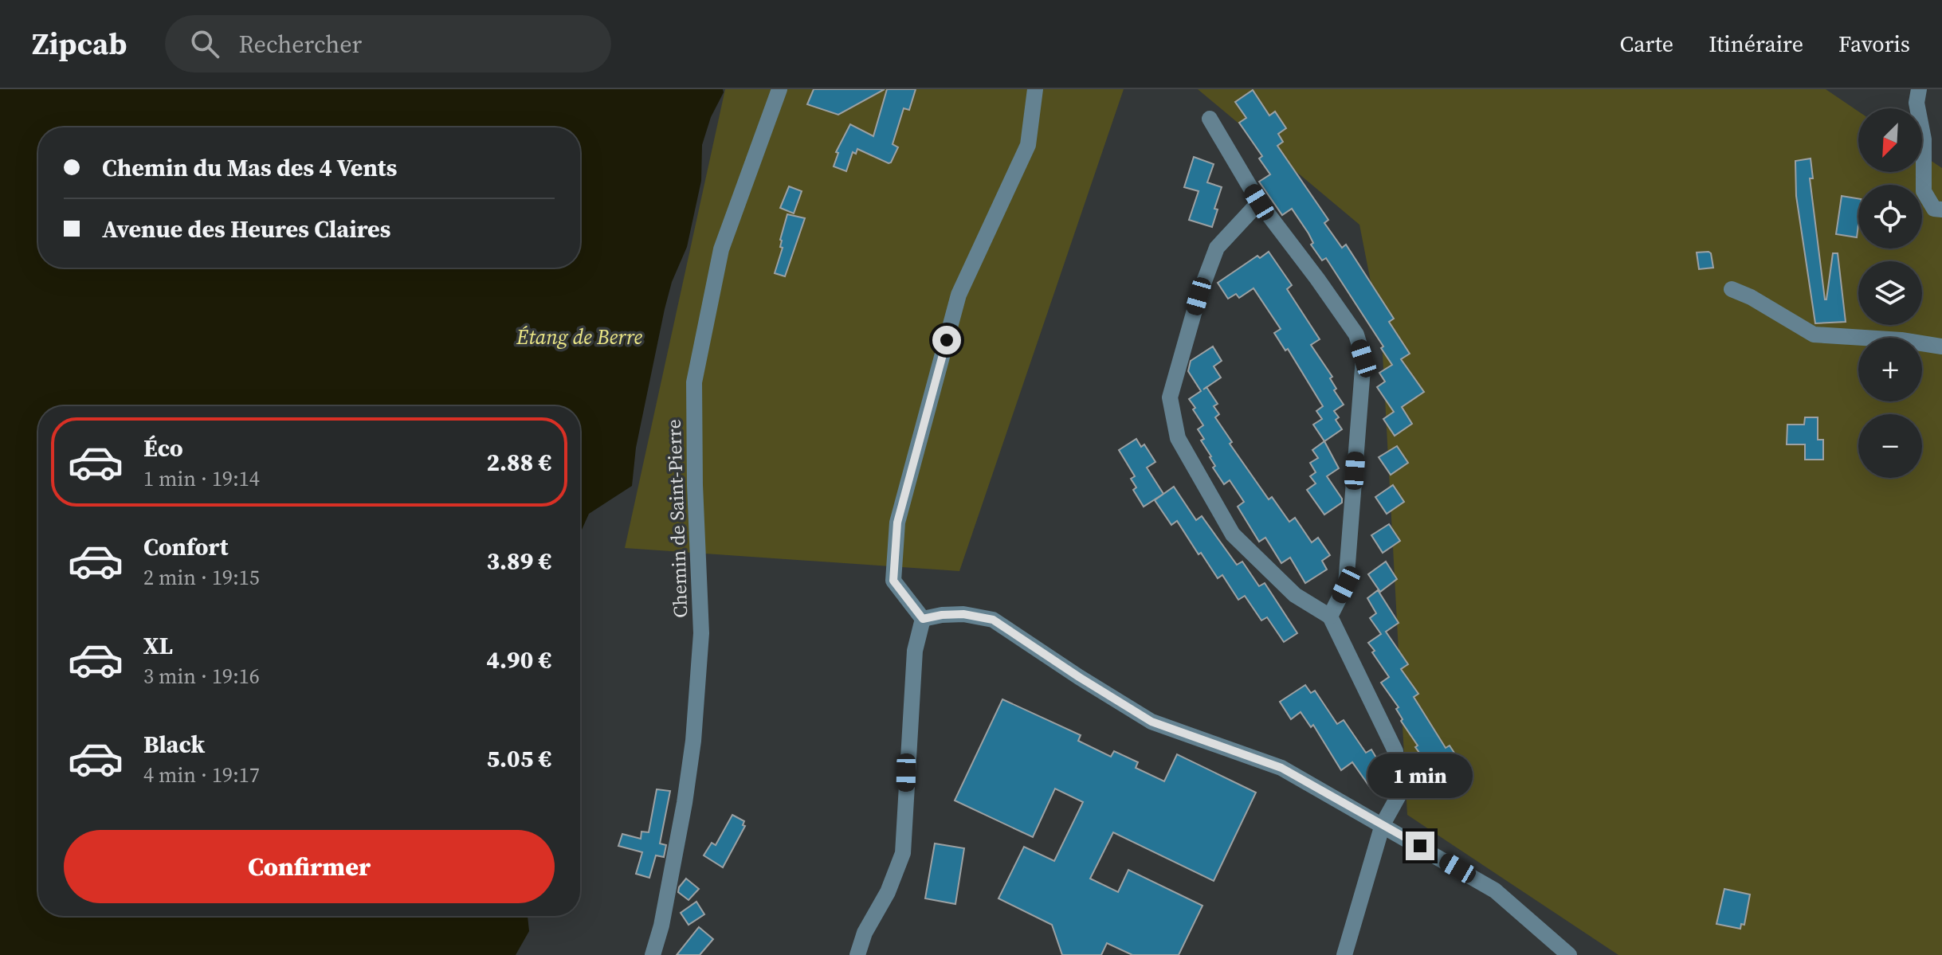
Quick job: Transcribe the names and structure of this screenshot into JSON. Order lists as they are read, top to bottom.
{
  "streets": {
    "street": ["Chemin de Saint-Pierre"]
  },
  "water": ["Étang de Berre"],
  "north": "bottom left",
  "page": {
    "header": "Zipcab",
    "search": "Rechercher",
    "nav": ["Carte", "Itinéraire", "Favoris"],
    "map_buttons": ["+", "−"],
    "banner": ["Chemin du Mas des 4 Vents", "Avenue des Heures Claires"],
    "list": [
      {
        "name": "Éco",
        "note": "1 min · 19:14",
        "value": "2.88 €"
      },
      {
        "name": "Confort",
        "note": "2 min · 19:15",
        "value": "3.89 €"
      },
      {
        "name": "XL",
        "note": "3 min · 19:16",
        "value": "4.90 €"
      },
      {
        "name": "Black",
        "note": "4 min · 19:17",
        "value": "5.05 €"
      }
    ],
    "bubble": "1 min",
    "buttons": "Confirmer"
  }
}
